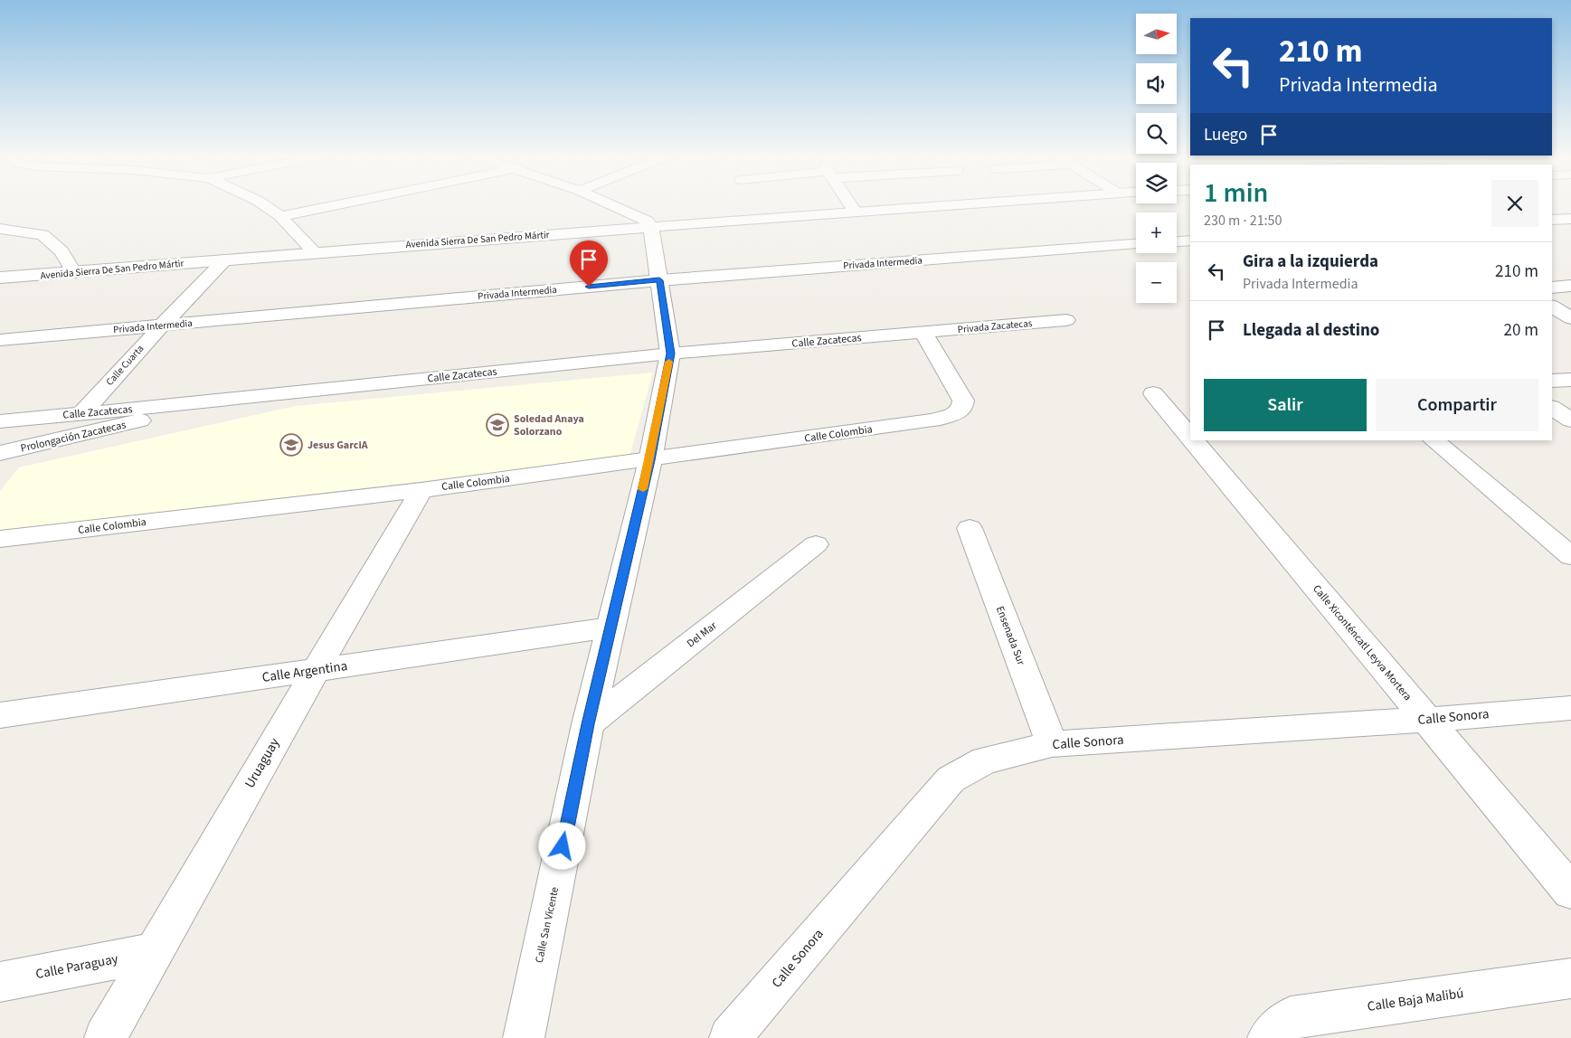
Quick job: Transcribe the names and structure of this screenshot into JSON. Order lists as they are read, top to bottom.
{
  "streets": {
    "street": [
      "Avenida Sierra De San Pedro Mártir",
      "Privada Intermedia",
      "Privada Zacatecas",
      "Calle Zacatecas",
      "Calle Cuarta",
      "Calle Colombia",
      "Prolongación Zacatecas",
      "Del Mar",
      "Ensenada Sur",
      "Calle Xiconténcatl Leyva Mortera",
      "Calle Argentina",
      "Calle Sonora",
      "Uruaguay",
      "Calle San Vicente",
      "Calle Paraguay",
      "Calle Baja Malibú"
    ]
  },
  "crossings": [
    ["Avenida Sierra De San Pedro Mártir", "Calle Cuarta"],
    ["Avenida Sierra De San Pedro Mártir", "Calle San Vicente"],
    ["Privada Intermedia", "Calle Cuarta"],
    ["Privada Intermedia", "Calle San Vicente"],
    ["Privada Zacatecas", "Calle Zacatecas"],
    ["Privada Zacatecas", "Calle Colombia"],
    ["Calle Zacatecas", "Calle Cuarta"],
    ["Calle Zacatecas", "Calle Colombia"],
    ["Calle Zacatecas", "Prolongación Zacatecas"],
    ["Calle Zacatecas", "Calle San Vicente"],
    ["Calle Colombia", "Uruaguay"],
    ["Calle Colombia", "Calle San Vicente"],
    ["Del Mar", "Calle San Vicente"],
    ["Ensenada Sur", "Calle Sonora"],
    ["Calle Xiconténcatl Leyva Mortera", "Calle Sonora"],
    ["Calle Argentina", "Uruaguay"],
    ["Calle Argentina", "Calle San Vicente"],
    ["Uruaguay", "Calle Paraguay"]
  ],
  "places": {
    "school or university": ["Soledad Anaya Solorzano", "Jesus GarciA"]
  },
  "north": "right",
  "page": {
    "map_buttons": ["+", "−"],
    "turn": ["210 m", "Privada Intermedia"],
    "then": "Luego",
    "heading": ["1 min", "230 m · 21:50"],
    "list": [
      {
        "name": "Gira a la izquierda",
        "note": "Privada Intermedia",
        "value": "210 m"
      },
      {
        "name": "Llegada al destino",
        "value": "20 m"
      }
    ],
    "buttons": ["Salir", "Compartir"]
  }
}
